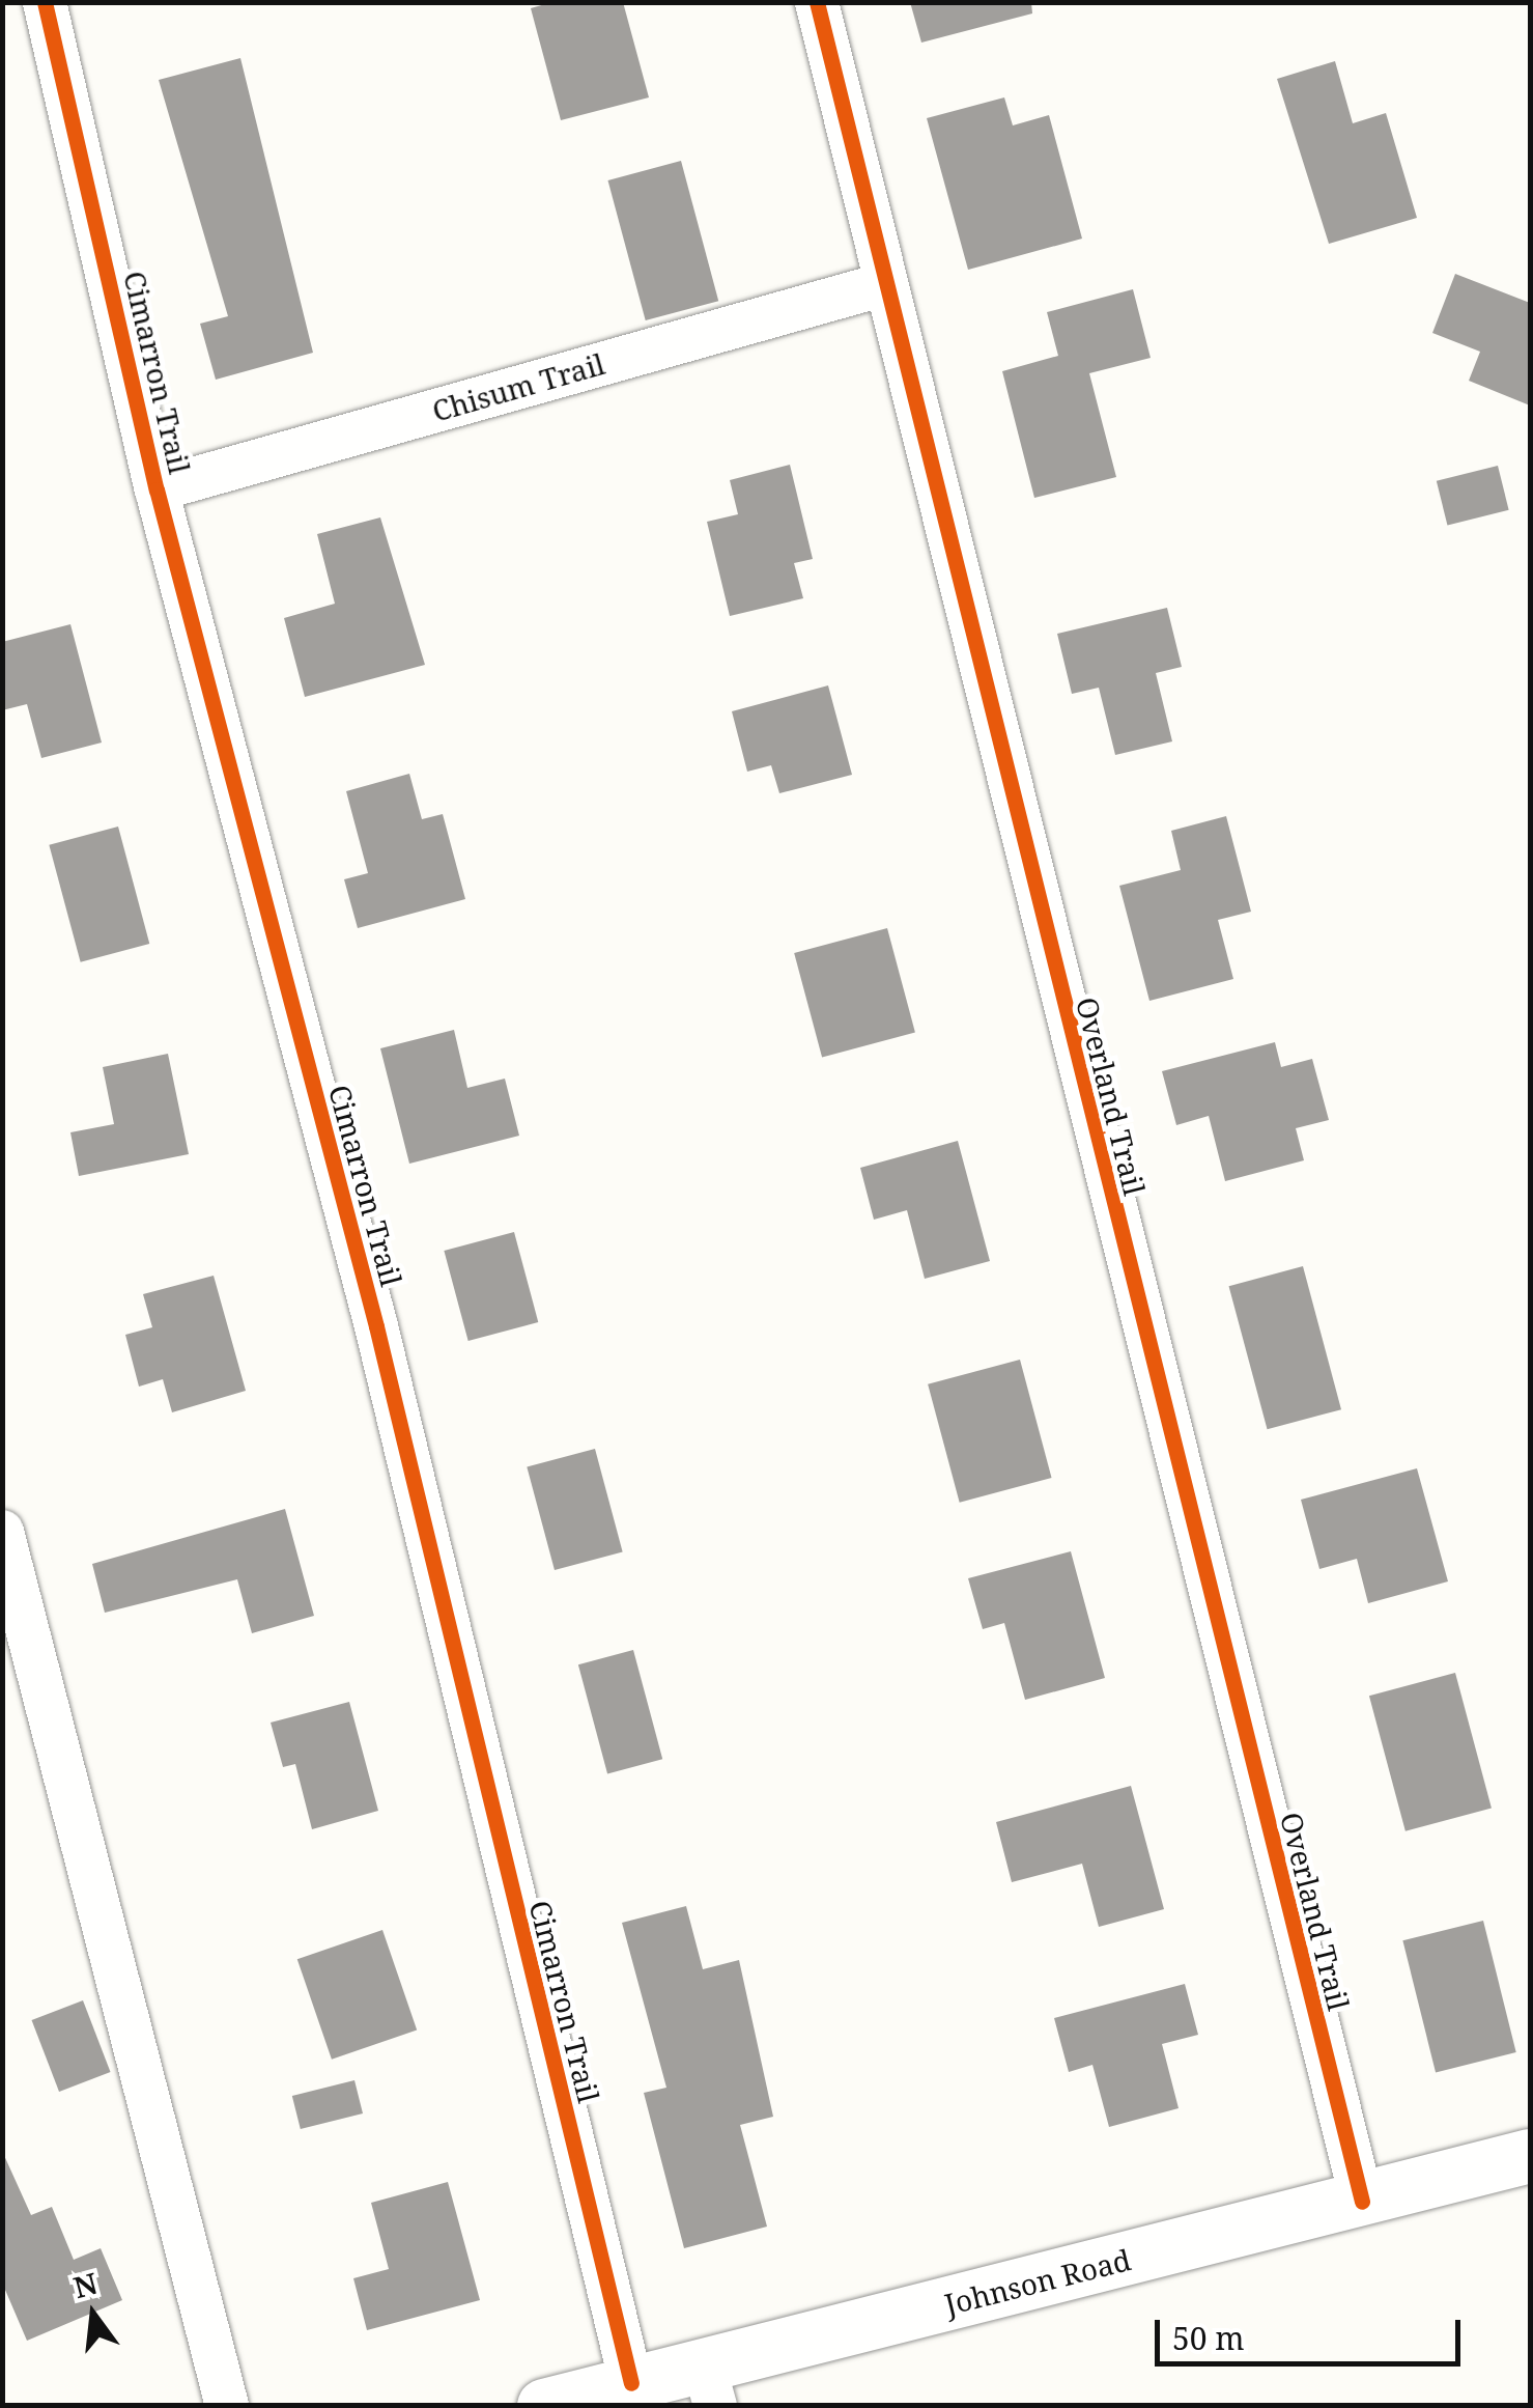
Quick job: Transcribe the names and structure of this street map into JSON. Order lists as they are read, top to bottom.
{
  "streets": {
    "street": [
      "Cimarron Trail",
      "Chisum Trail",
      "Overland Trail",
      "Johnson Road"
    ]
  },
  "crossings": [
    ["Cimarron Trail", "Chisum Trail"],
    ["Cimarron Trail", "Johnson Road"],
    ["Chisum Trail", "Overland Trail"],
    ["Overland Trail", "Johnson Road"]
  ],
  "scale_bar": "50 m",
  "north": "top"
}
